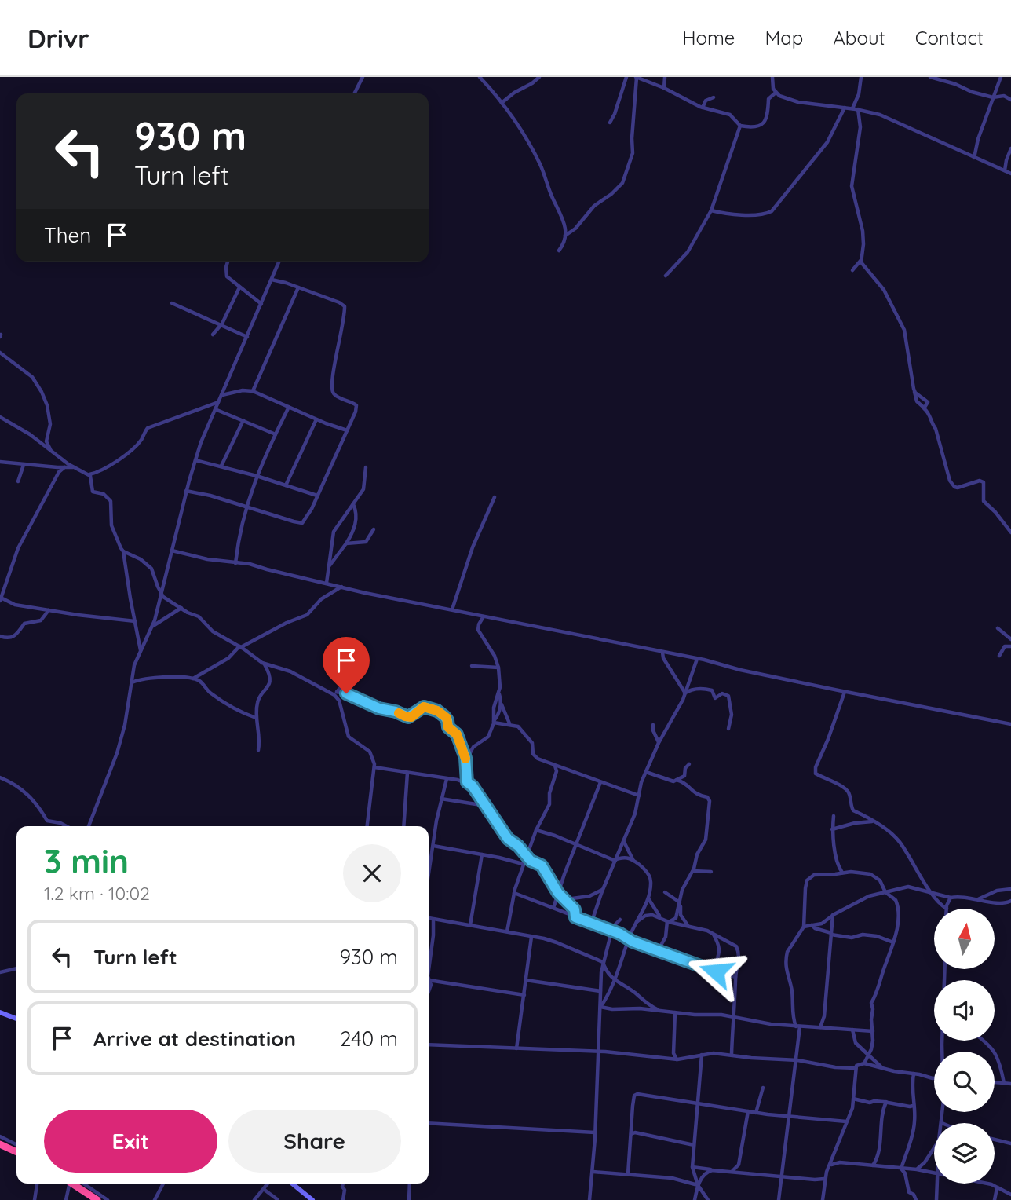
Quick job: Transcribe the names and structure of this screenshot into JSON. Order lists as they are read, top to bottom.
{
  "north": "top",
  "page": {
    "header": "Drivr",
    "nav": [
      "Home",
      "Map",
      "About",
      "Contact"
    ],
    "turn": ["930 m", "Turn left"],
    "then": "Then",
    "heading": ["3 min", "1.2 km · 10:02"],
    "list": [
      {
        "name": "Turn left",
        "value": "930 m"
      },
      {
        "name": "Arrive at destination",
        "value": "240 m"
      }
    ],
    "buttons": ["Exit", "Share"]
  }
}
